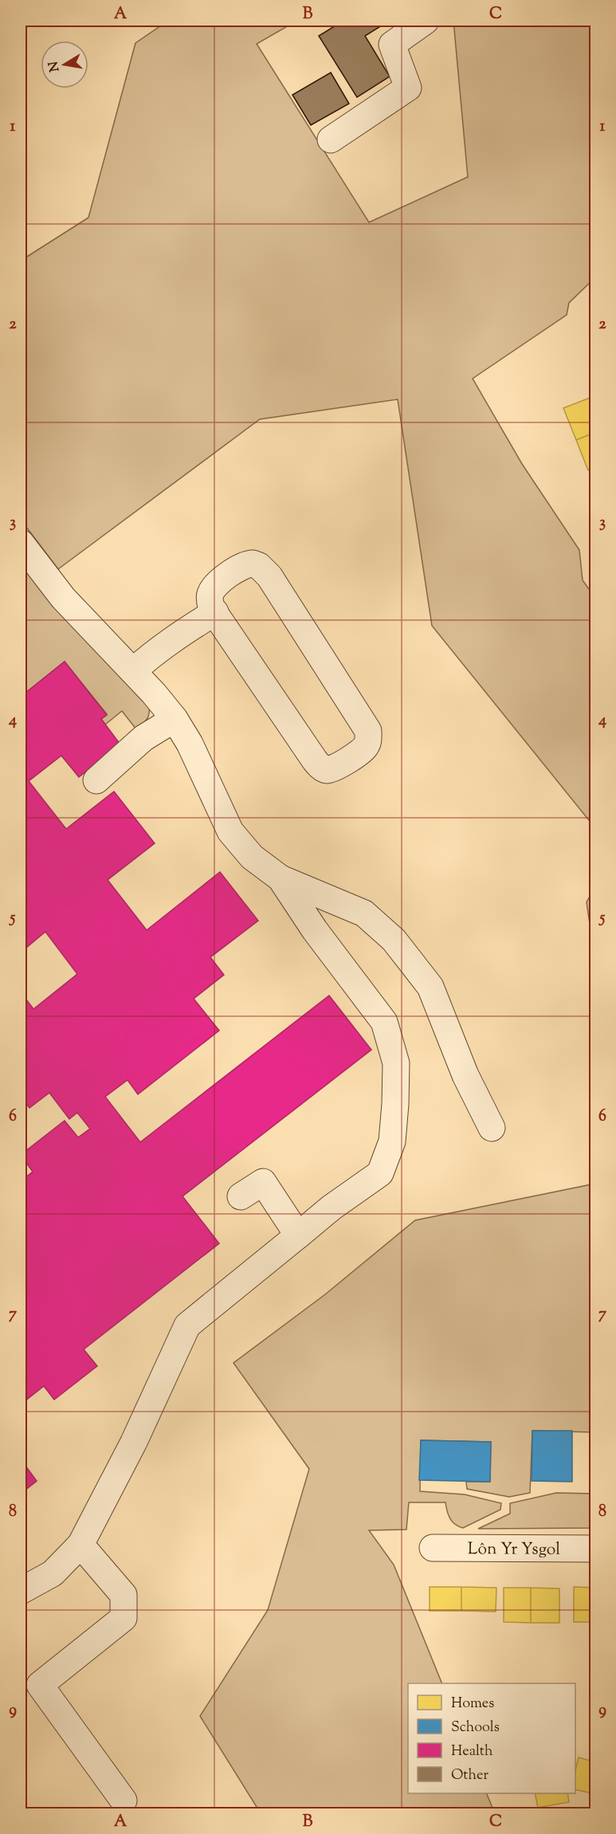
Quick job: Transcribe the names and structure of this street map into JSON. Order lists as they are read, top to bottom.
{
  "streets": {
    "street": ["Lôn Yr Ysgol"]
  },
  "legend": [
    "Homes",
    "Schools",
    "Health",
    "Other"
  ],
  "north": "left",
  "grid": {
    "columns": ["A", "B", "C"],
    "rows": [
      "1",
      "2",
      "3",
      "4",
      "5",
      "6",
      "7",
      "8",
      "9"
    ]
  }
}
